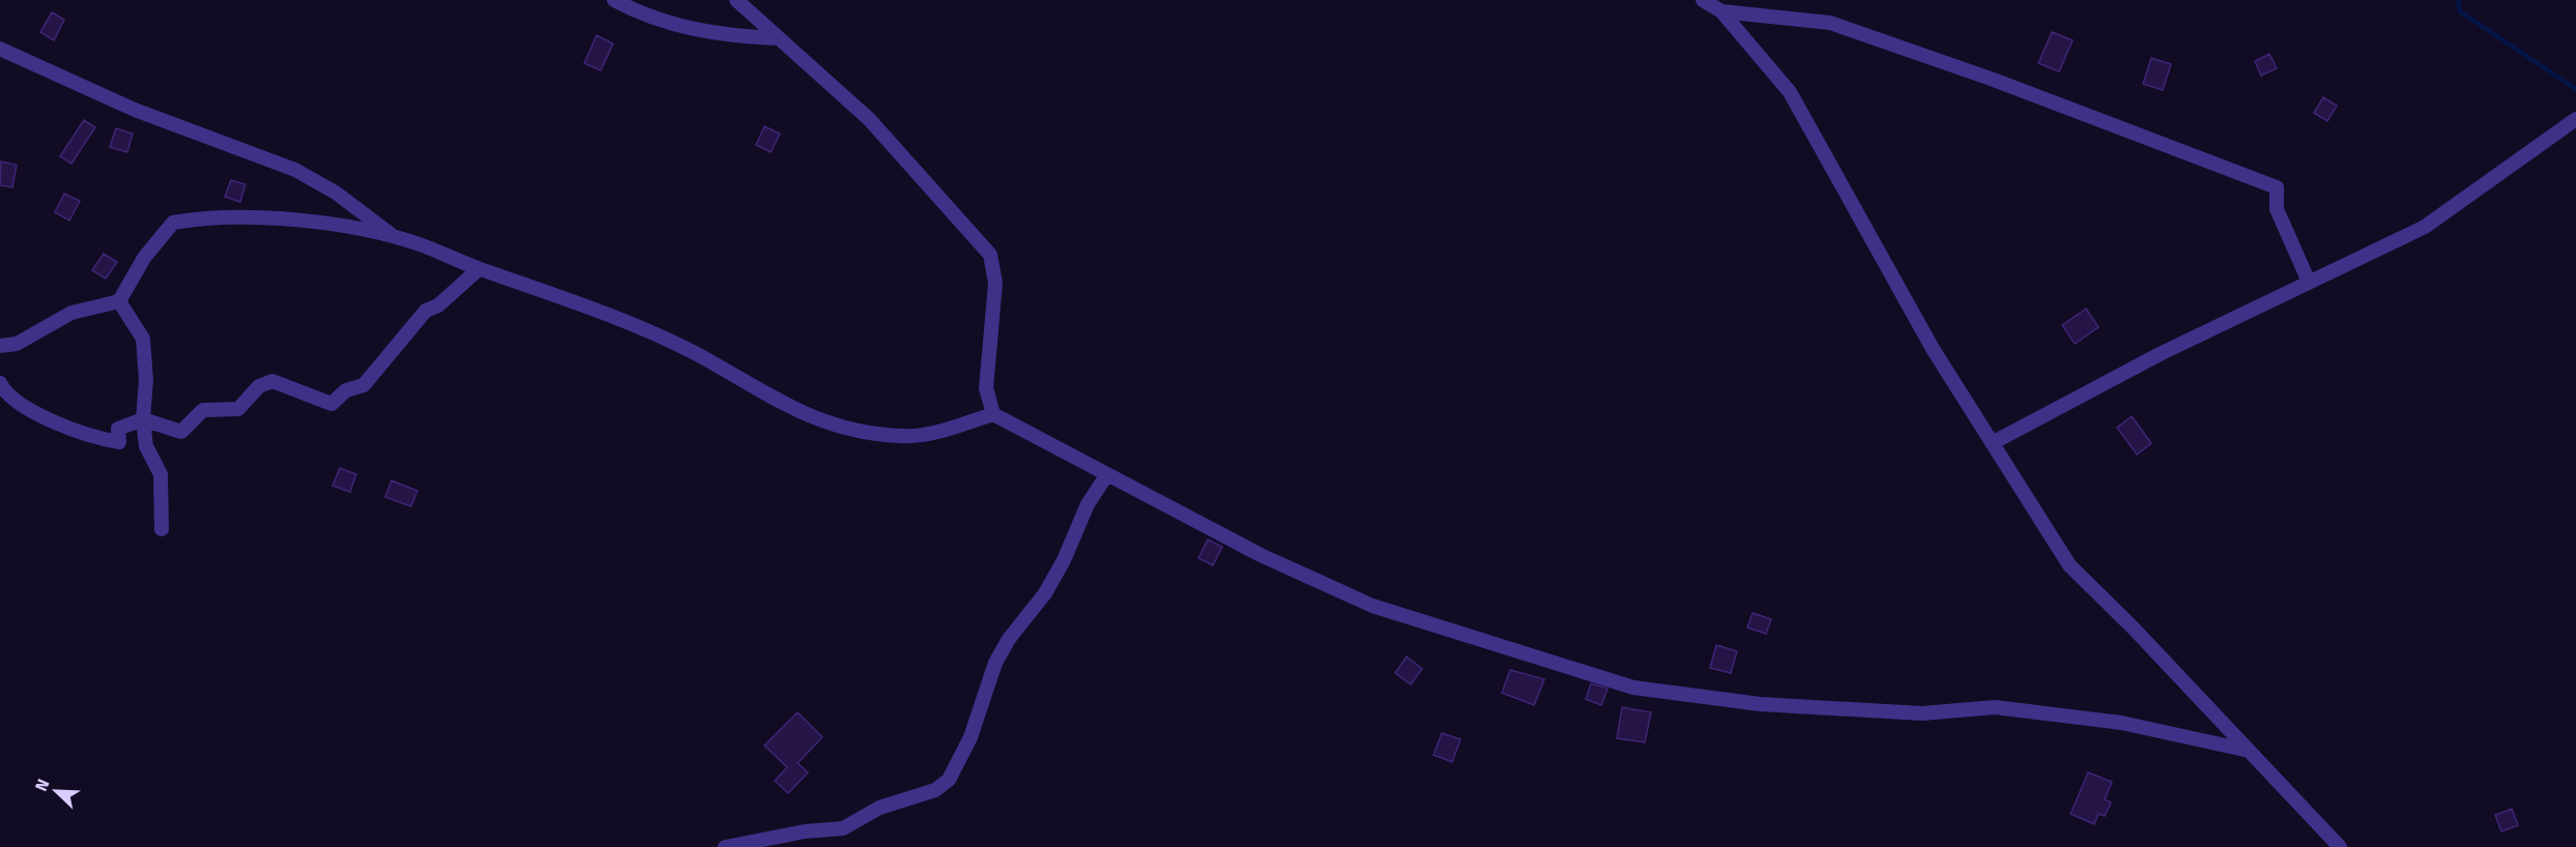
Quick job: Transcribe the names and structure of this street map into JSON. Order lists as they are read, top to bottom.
{
  "north": "top left"
}
